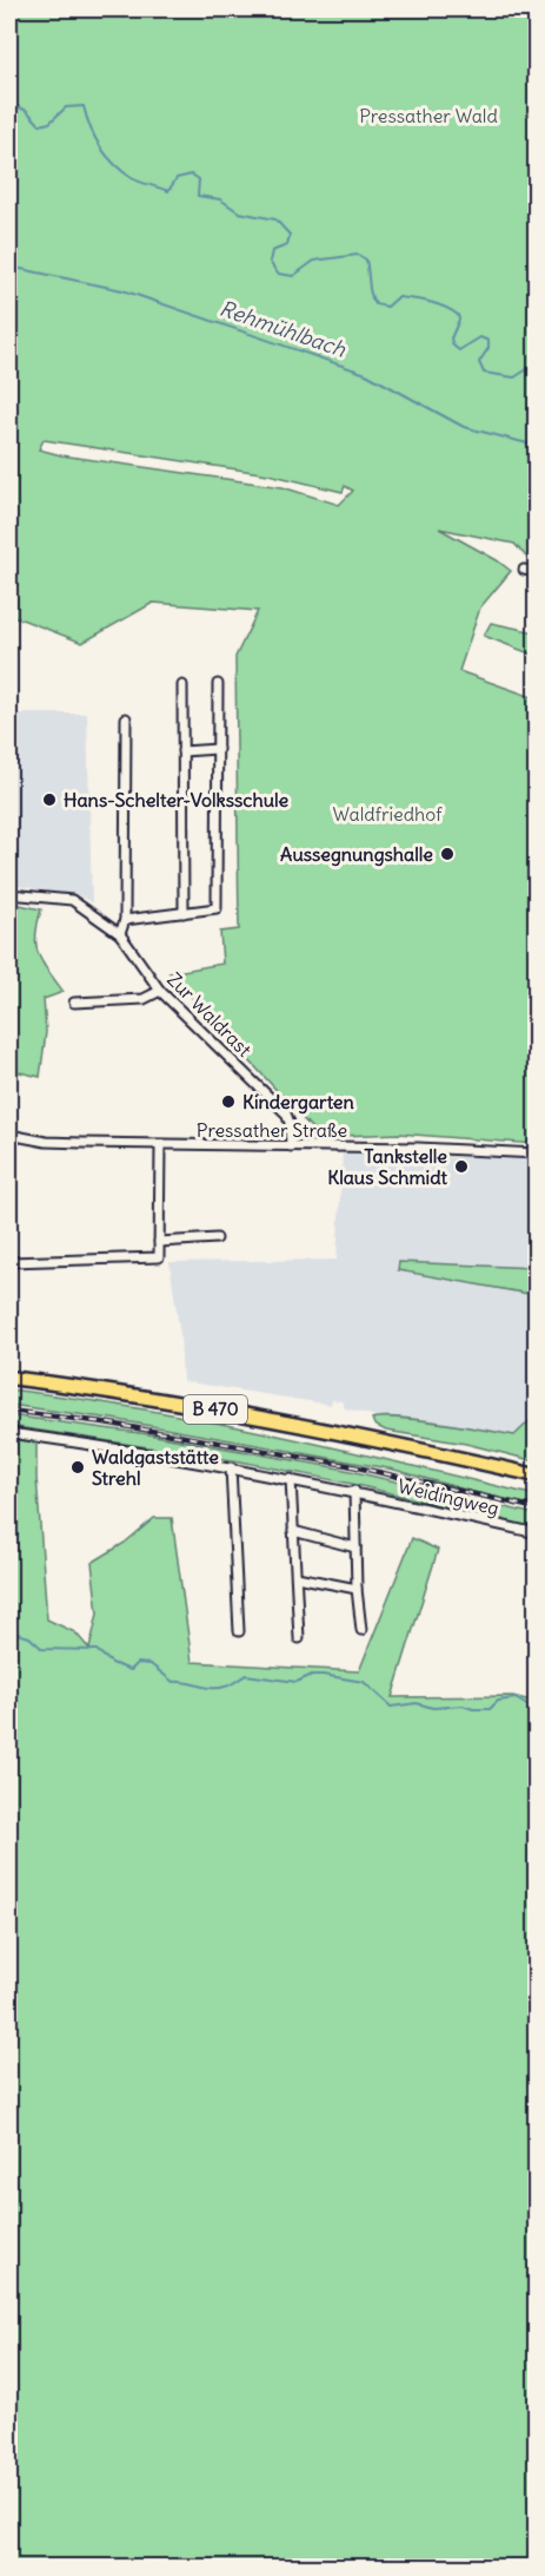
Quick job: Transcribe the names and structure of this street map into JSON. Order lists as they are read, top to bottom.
{
  "streets": {
    "main road": ["B 470"],
    "street": ["Zur Waldrast", "Pressather Straße", "Weidingweg"]
  },
  "crossings": [
    ["Zur Waldrast", "Pressather Straße"]
  ],
  "water": ["Rehmühlbach"],
  "parks": ["Pressather Wald", "Waldfriedhof"],
  "places": [
    "Hans-Schelter-Volksschule",
    "Aussegnungshalle",
    "Kindergarten",
    "Tankstelle Klaus Schmidt",
    "Waldgaststätte Strehl"
  ]
}
